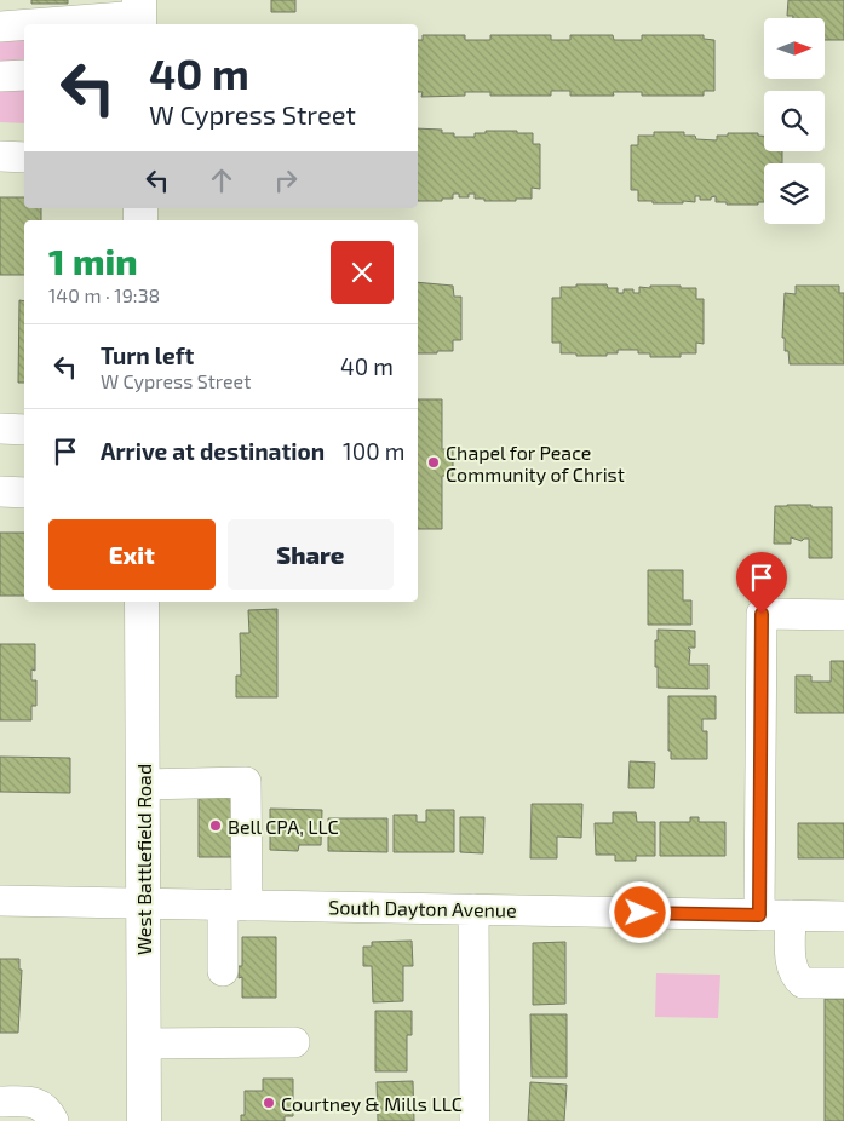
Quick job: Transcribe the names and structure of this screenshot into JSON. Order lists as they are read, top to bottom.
{
  "streets": {
    "main road": ["West Battlefield Road"],
    "street": ["South Dayton Avenue"]
  },
  "crossings": [
    ["West Battlefield Road", "South Dayton Avenue"]
  ],
  "places": ["Chapel for Peace Community of Christ", "Bell CPA, LLC", "Courtney & Mills LLC"],
  "north": "right",
  "page": {
    "turn": ["40 m", "W Cypress Street"],
    "heading": ["1 min", "140 m · 19:38"],
    "list": [
      {
        "name": "Turn left",
        "note": "W Cypress Street",
        "value": "40 m"
      },
      {
        "name": "Arrive at destination",
        "value": "100 m"
      }
    ],
    "buttons": ["Exit", "Share"]
  }
}
